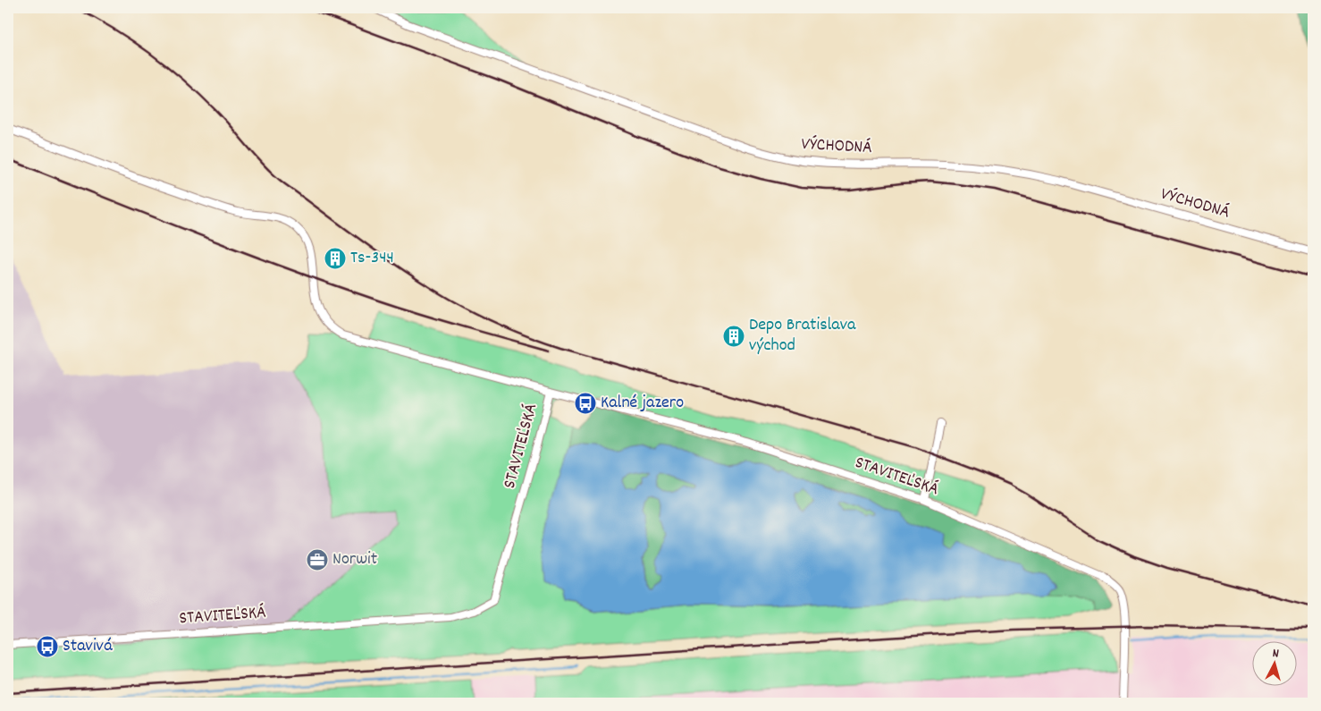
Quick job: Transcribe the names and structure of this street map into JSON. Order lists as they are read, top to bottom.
{
  "streets": {
    "street": ["VÝCHODNÁ", "STAVITEĽSKÁ"]
  },
  "places": {
    "building": ["Ts-344", "Depo Bratislava východ"],
    "bus stop": ["Kalné jazero", "Stavivá"],
    "office": ["Norwit"]
  },
  "north": "top"
}
